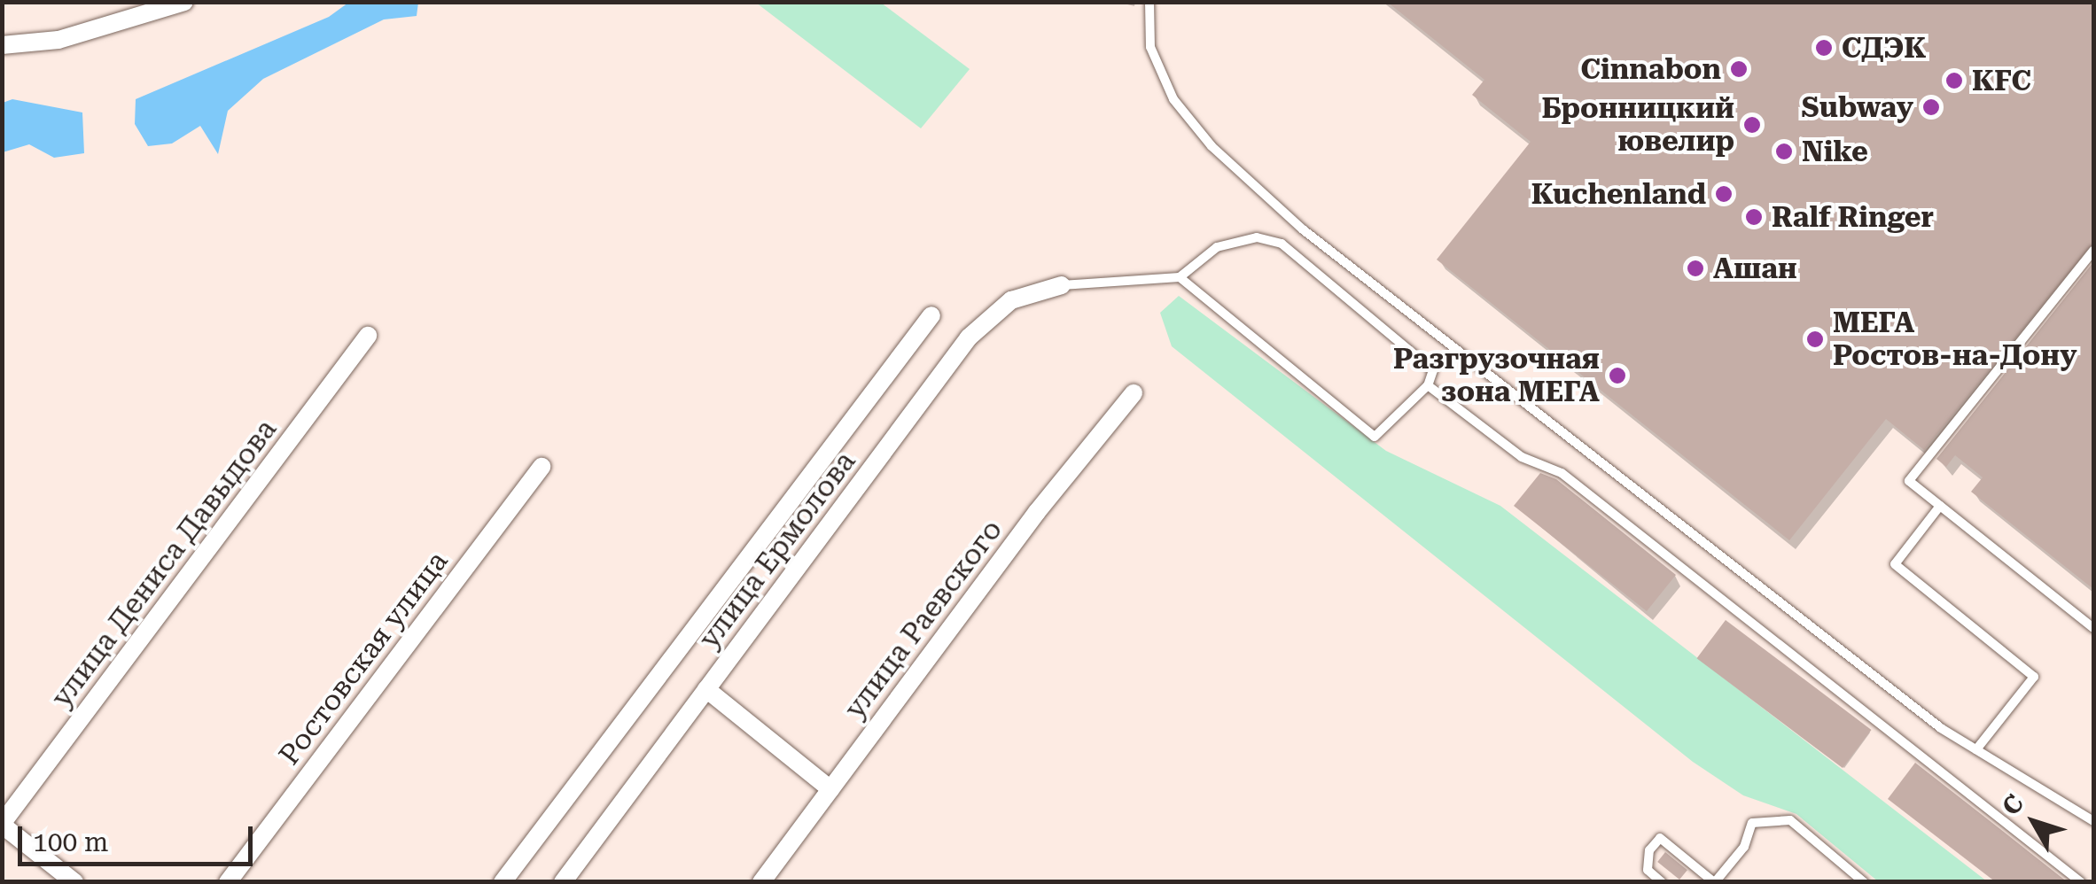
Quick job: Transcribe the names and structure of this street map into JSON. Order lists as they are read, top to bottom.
{
  "streets": {
    "street": [
      "улица Ермолова",
      "улица Дениса Давыдова",
      "улица Раевского",
      "Ростовская улица"
    ]
  },
  "places": [
    "СДЭК",
    "Cinnabon",
    "KFC",
    "Subway",
    "Бронницкий ювелир",
    "Nike",
    "Kuchenland",
    "Ralf Ringer",
    "Ашан",
    "МЕГА Ростов-на-Дону",
    "Разгрузочная зона МЕГА"
  ],
  "scale_bar": "100 m",
  "north": "top left"
}
